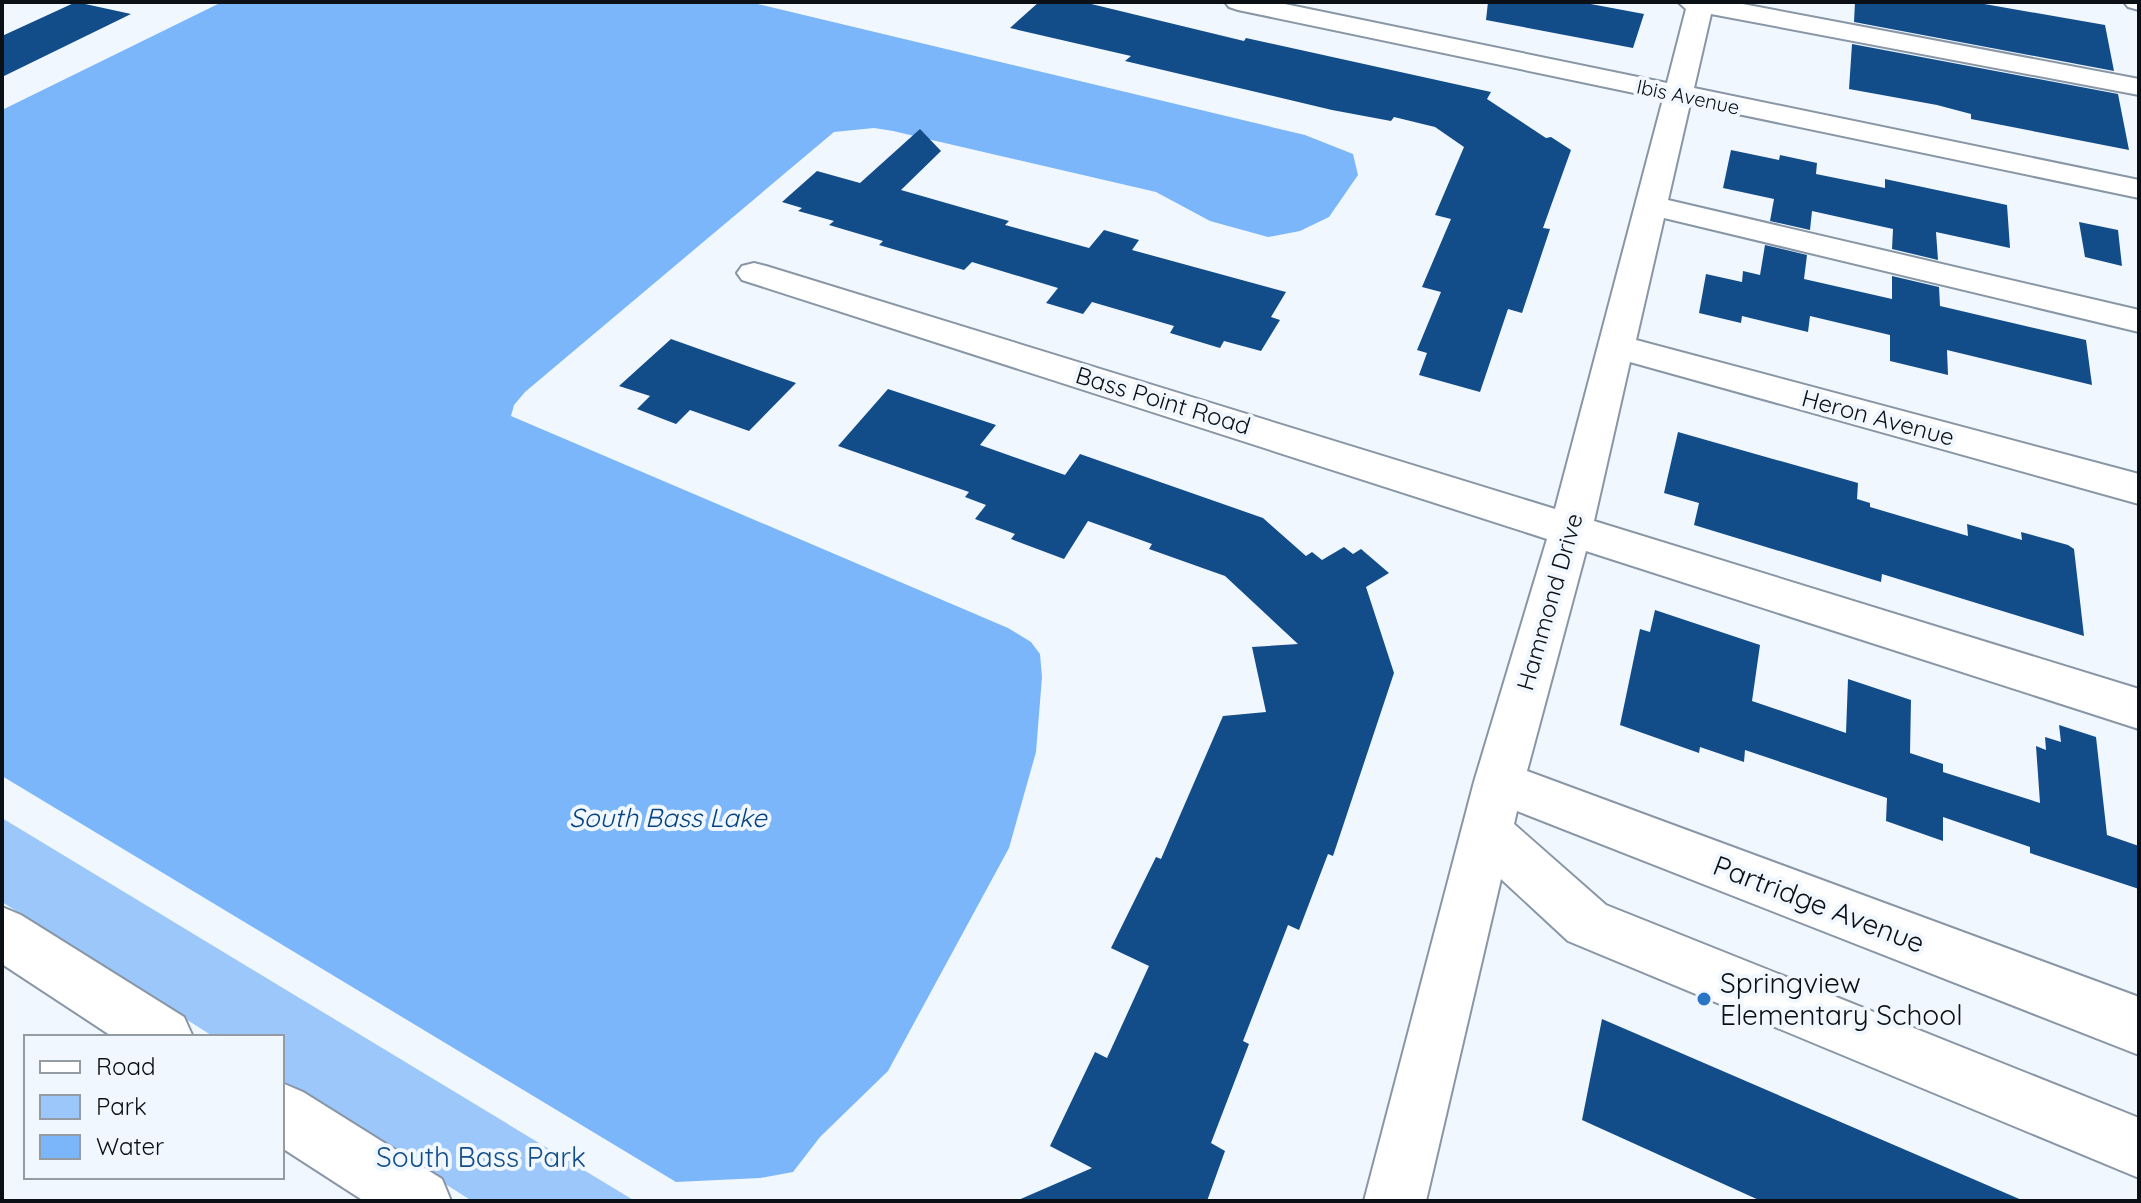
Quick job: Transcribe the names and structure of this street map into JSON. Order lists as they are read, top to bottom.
{
  "streets": {
    "street": [
      "Ibis Avenue",
      "Bass Point Road",
      "Heron Avenue",
      "Hammond Drive",
      "Partridge Avenue"
    ]
  },
  "crossings": [
    ["Ibis Avenue", "Hammond Drive"],
    ["Bass Point Road", "Hammond Drive"],
    ["Heron Avenue", "Hammond Drive"],
    ["Hammond Drive", "Partridge Avenue"]
  ],
  "water": ["South Bass Lake"],
  "parks": ["South Bass Park"],
  "places": ["Springview Elementary School"],
  "legend": ["Road", "Park", "Water"]
}
